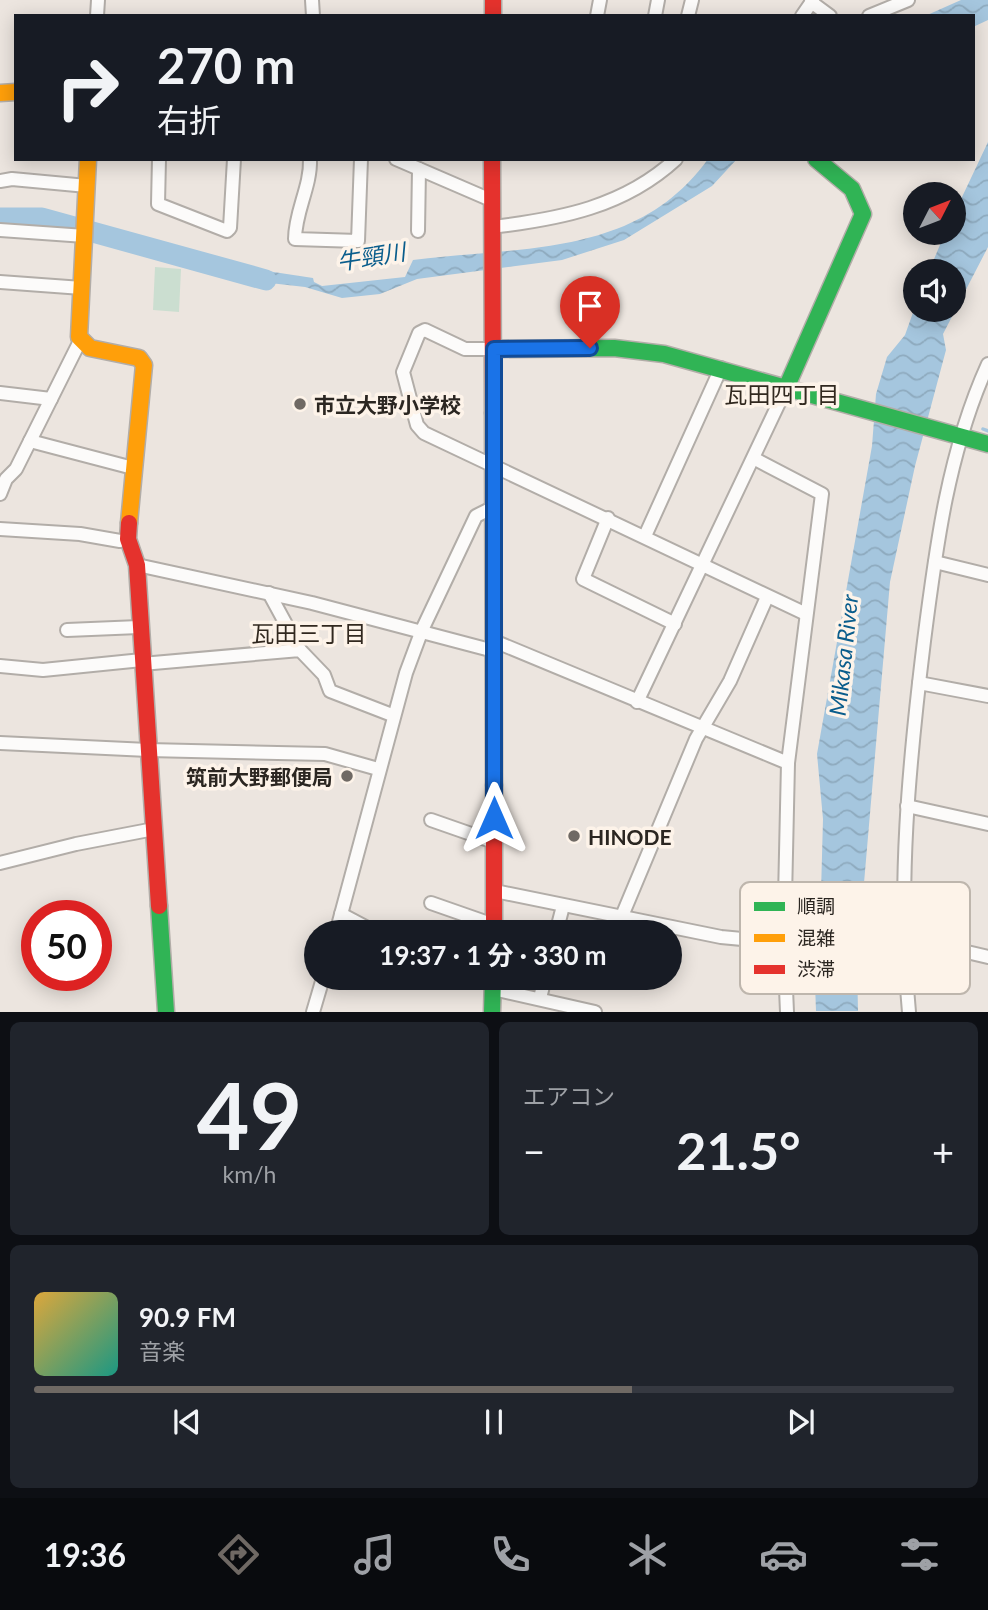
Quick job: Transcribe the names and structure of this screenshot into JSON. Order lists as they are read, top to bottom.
{
  "districts": ["瓦田四丁目", "瓦田三丁目"],
  "water": ["牛頸川", "Mikasa River"],
  "places": ["市立大野小学校", "筑前大野郵便局", "HINODE"],
  "legend": ["順調", "混雑", "渋滞"],
  "north": "top right",
  "page": {
    "turn": ["270 m", "右折"],
    "limit": "50",
    "trip": "19:37 · 1 分 · 330 m",
    "tile": [
      ["49", "km/h"],
      "エアコン"
    ],
    "heat": ["−", "21.5°", "+"],
    "song": ["90.9 FM", "音楽"],
    "tabs": "19:36"
  }
}
